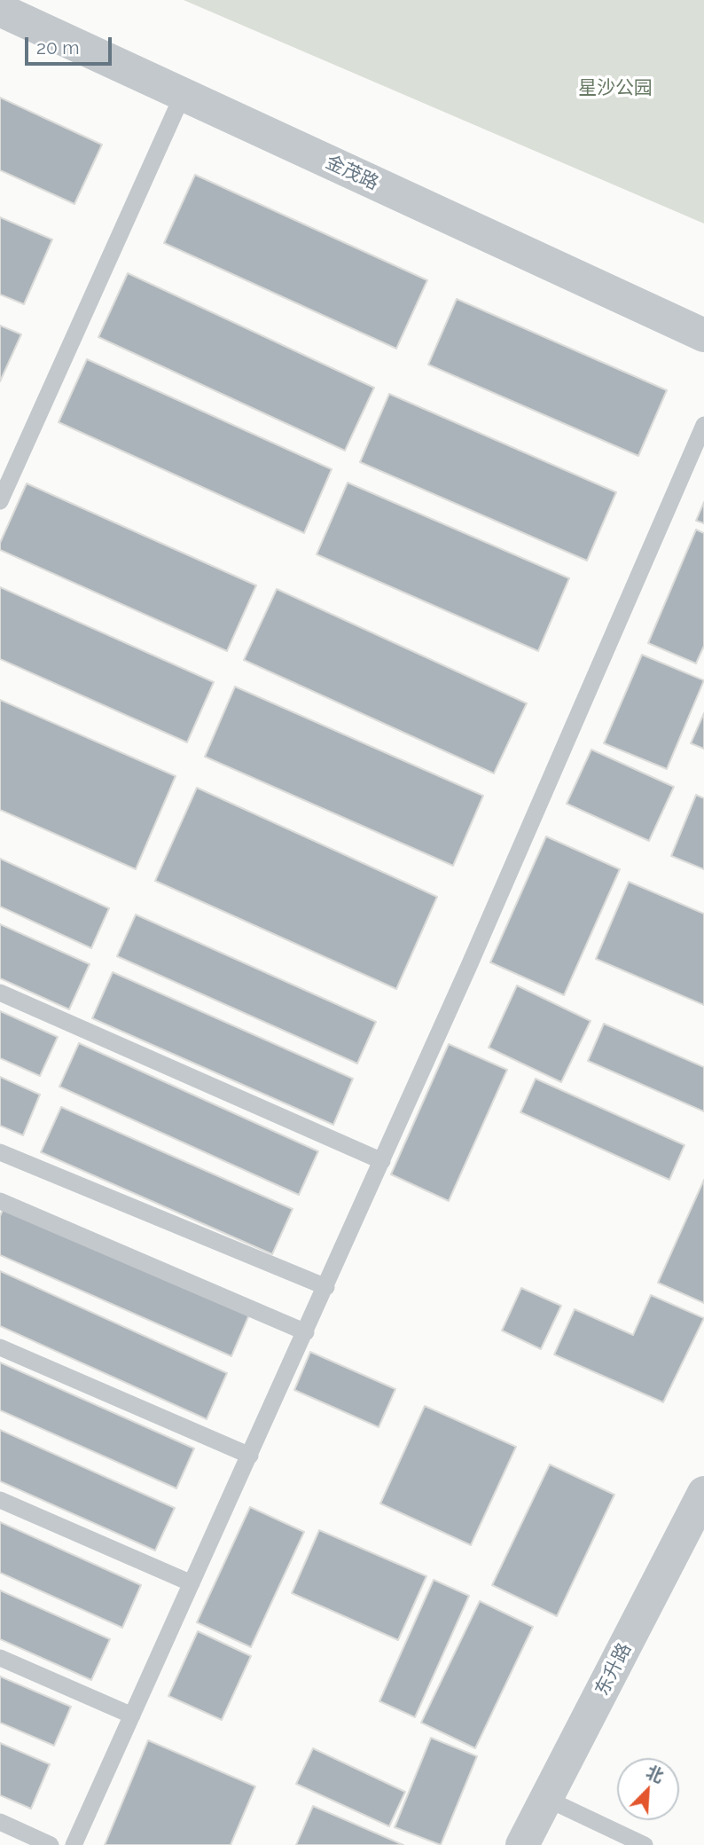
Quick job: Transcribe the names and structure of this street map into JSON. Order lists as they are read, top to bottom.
{
  "streets": {
    "street": ["金茂路", "东升路"]
  },
  "parks": ["星沙公园"],
  "scale_bar": "20 m",
  "north": "top right"
}
